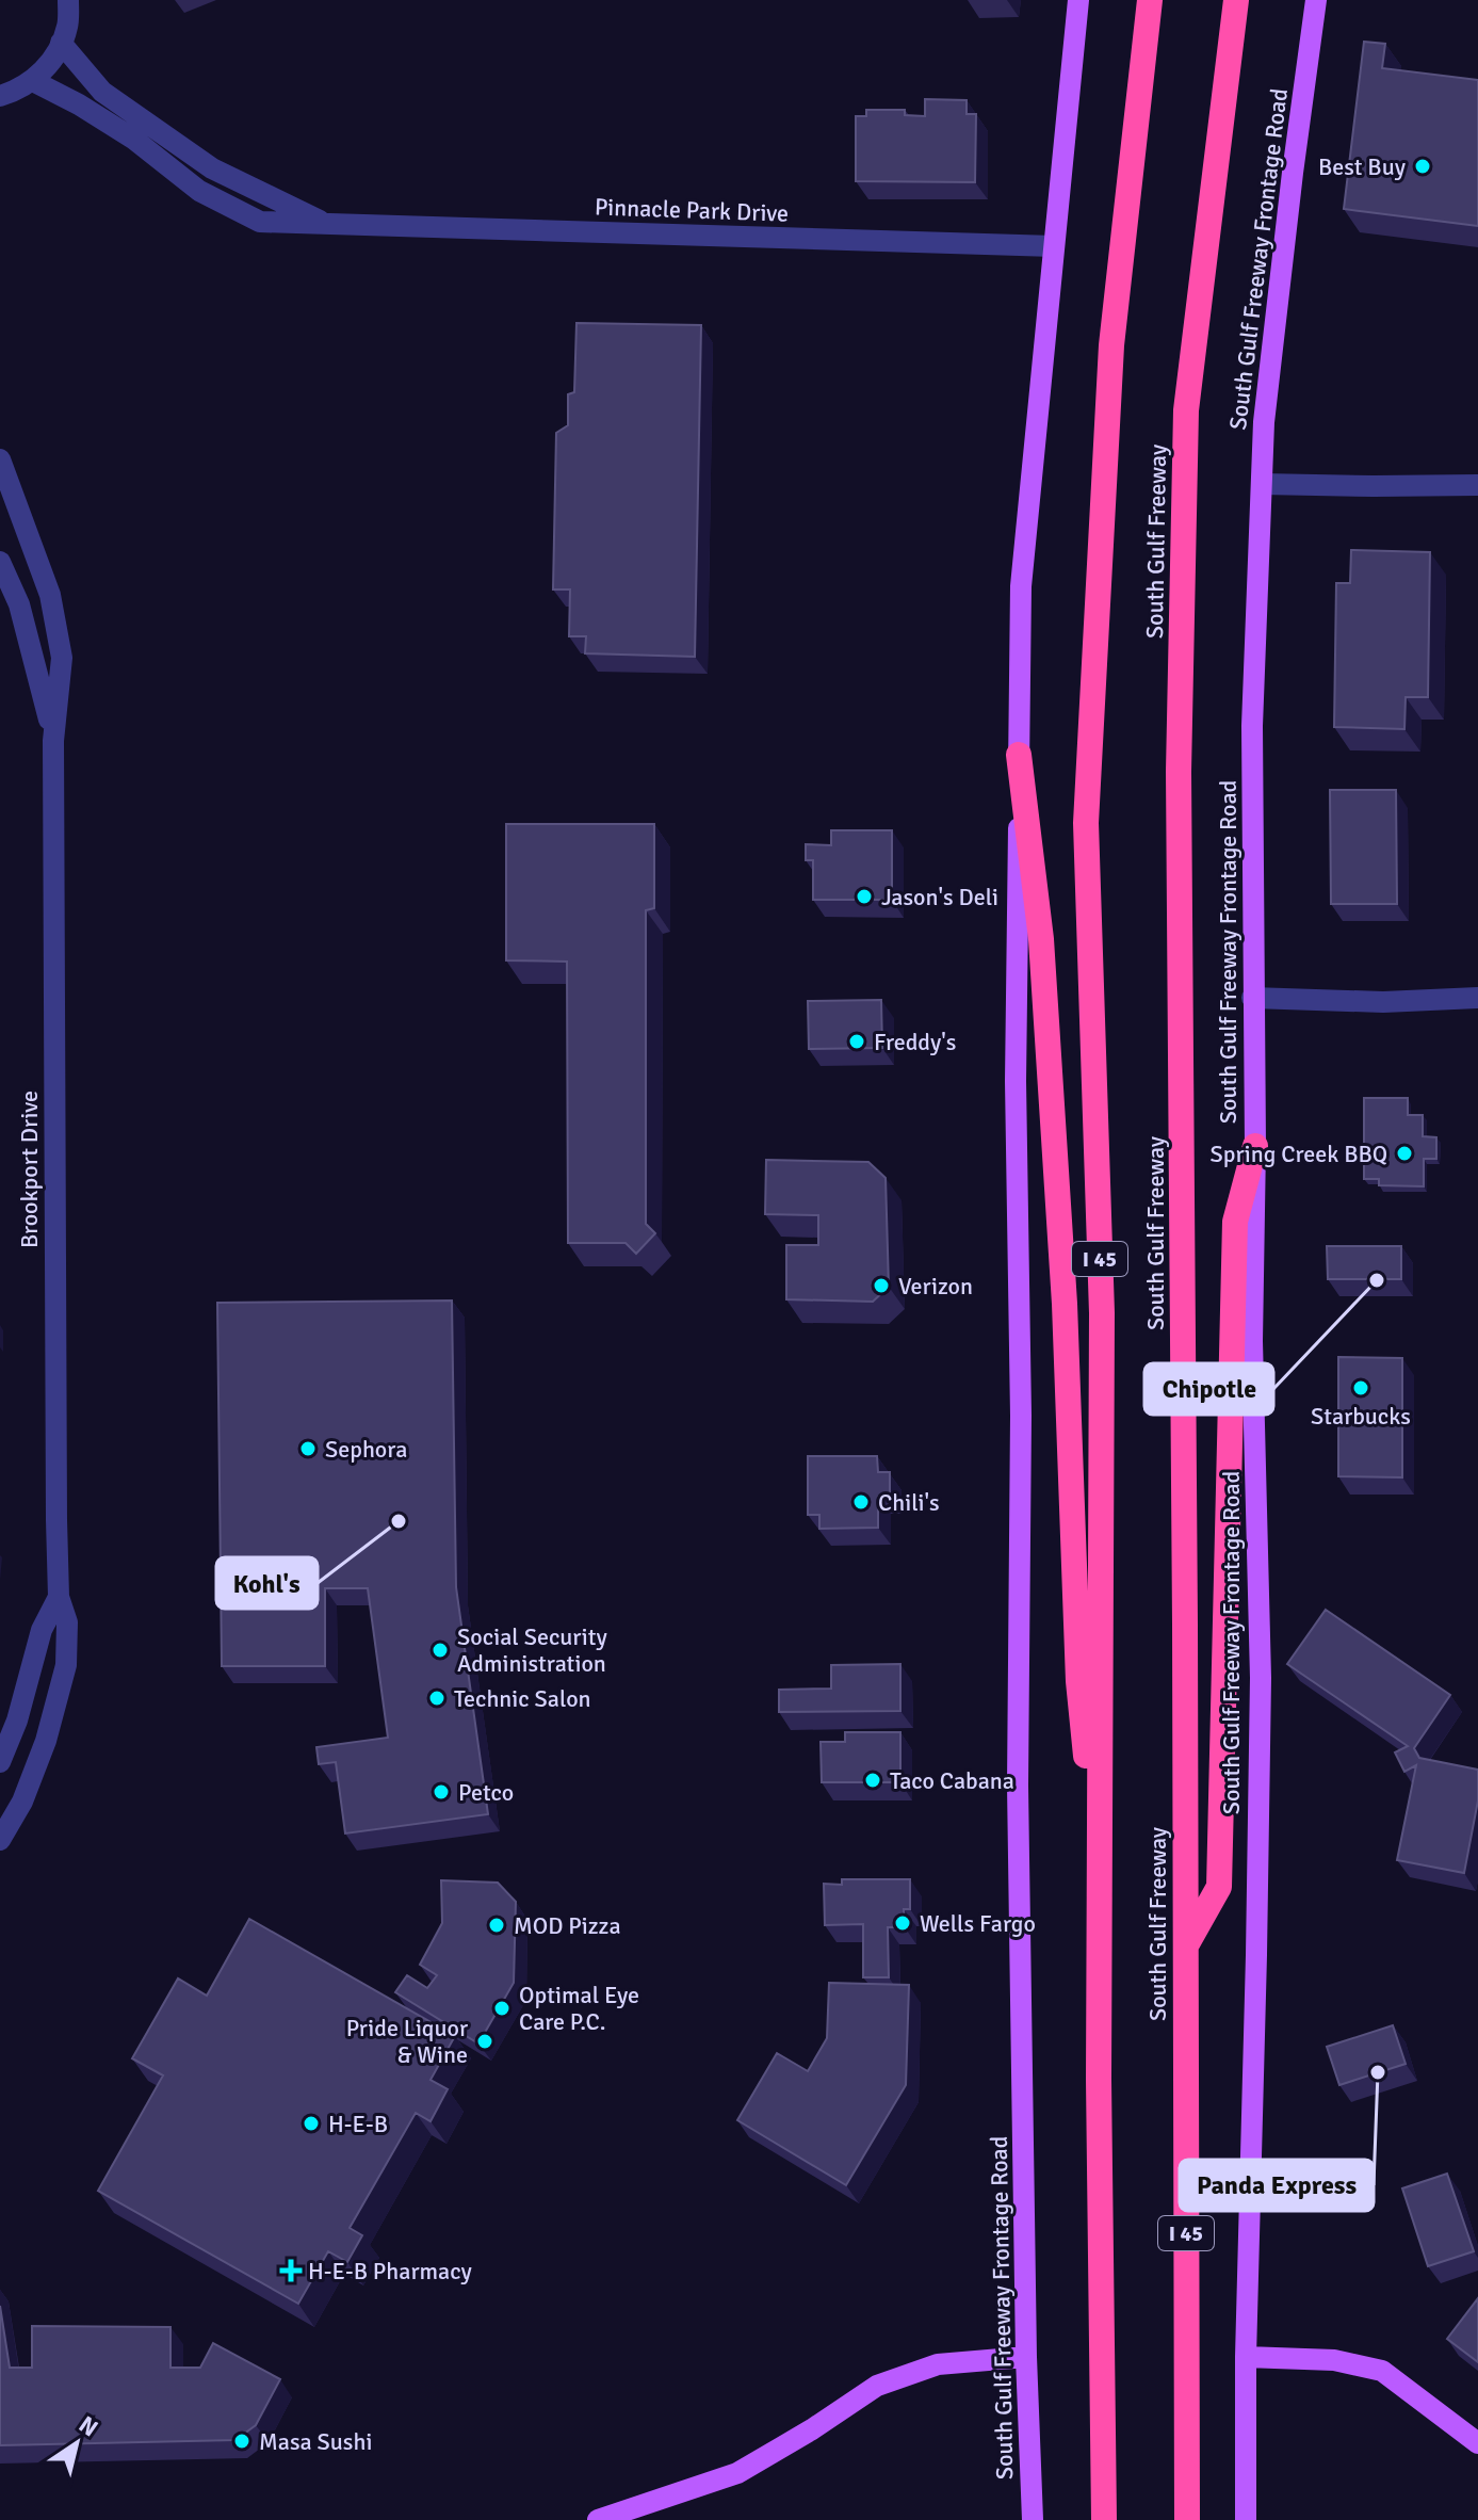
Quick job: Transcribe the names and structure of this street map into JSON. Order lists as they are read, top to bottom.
{
  "streets": {
    "highway": ["South Gulf Freeway", "I 45"],
    "main road": ["South Gulf Freeway Frontage Road"],
    "street": ["Pinnacle Park Drive", "Brookport Drive"]
  },
  "crossings": [
    ["Pinnacle Park Drive", "South Gulf Freeway Frontage Road"]
  ],
  "places": {
    "other": [
      "Best Buy",
      "Jason's Deli",
      "Freddy's",
      "Spring Creek BBQ",
      "Chipotle",
      "Verizon",
      "Starbucks",
      "Sephora",
      "Chili's",
      "Kohl's",
      "Social Security Administration",
      "Technic Salon",
      "Taco Cabana",
      "Petco",
      "Wells Fargo",
      "MOD Pizza",
      "Optimal Eye Care P.C.",
      "Pride Liquor & Wine",
      "Panda Express",
      "H-E-B",
      "Masa Sushi"
    ],
    "health": ["H-E-B Pharmacy"]
  },
  "north": "top right"
}
